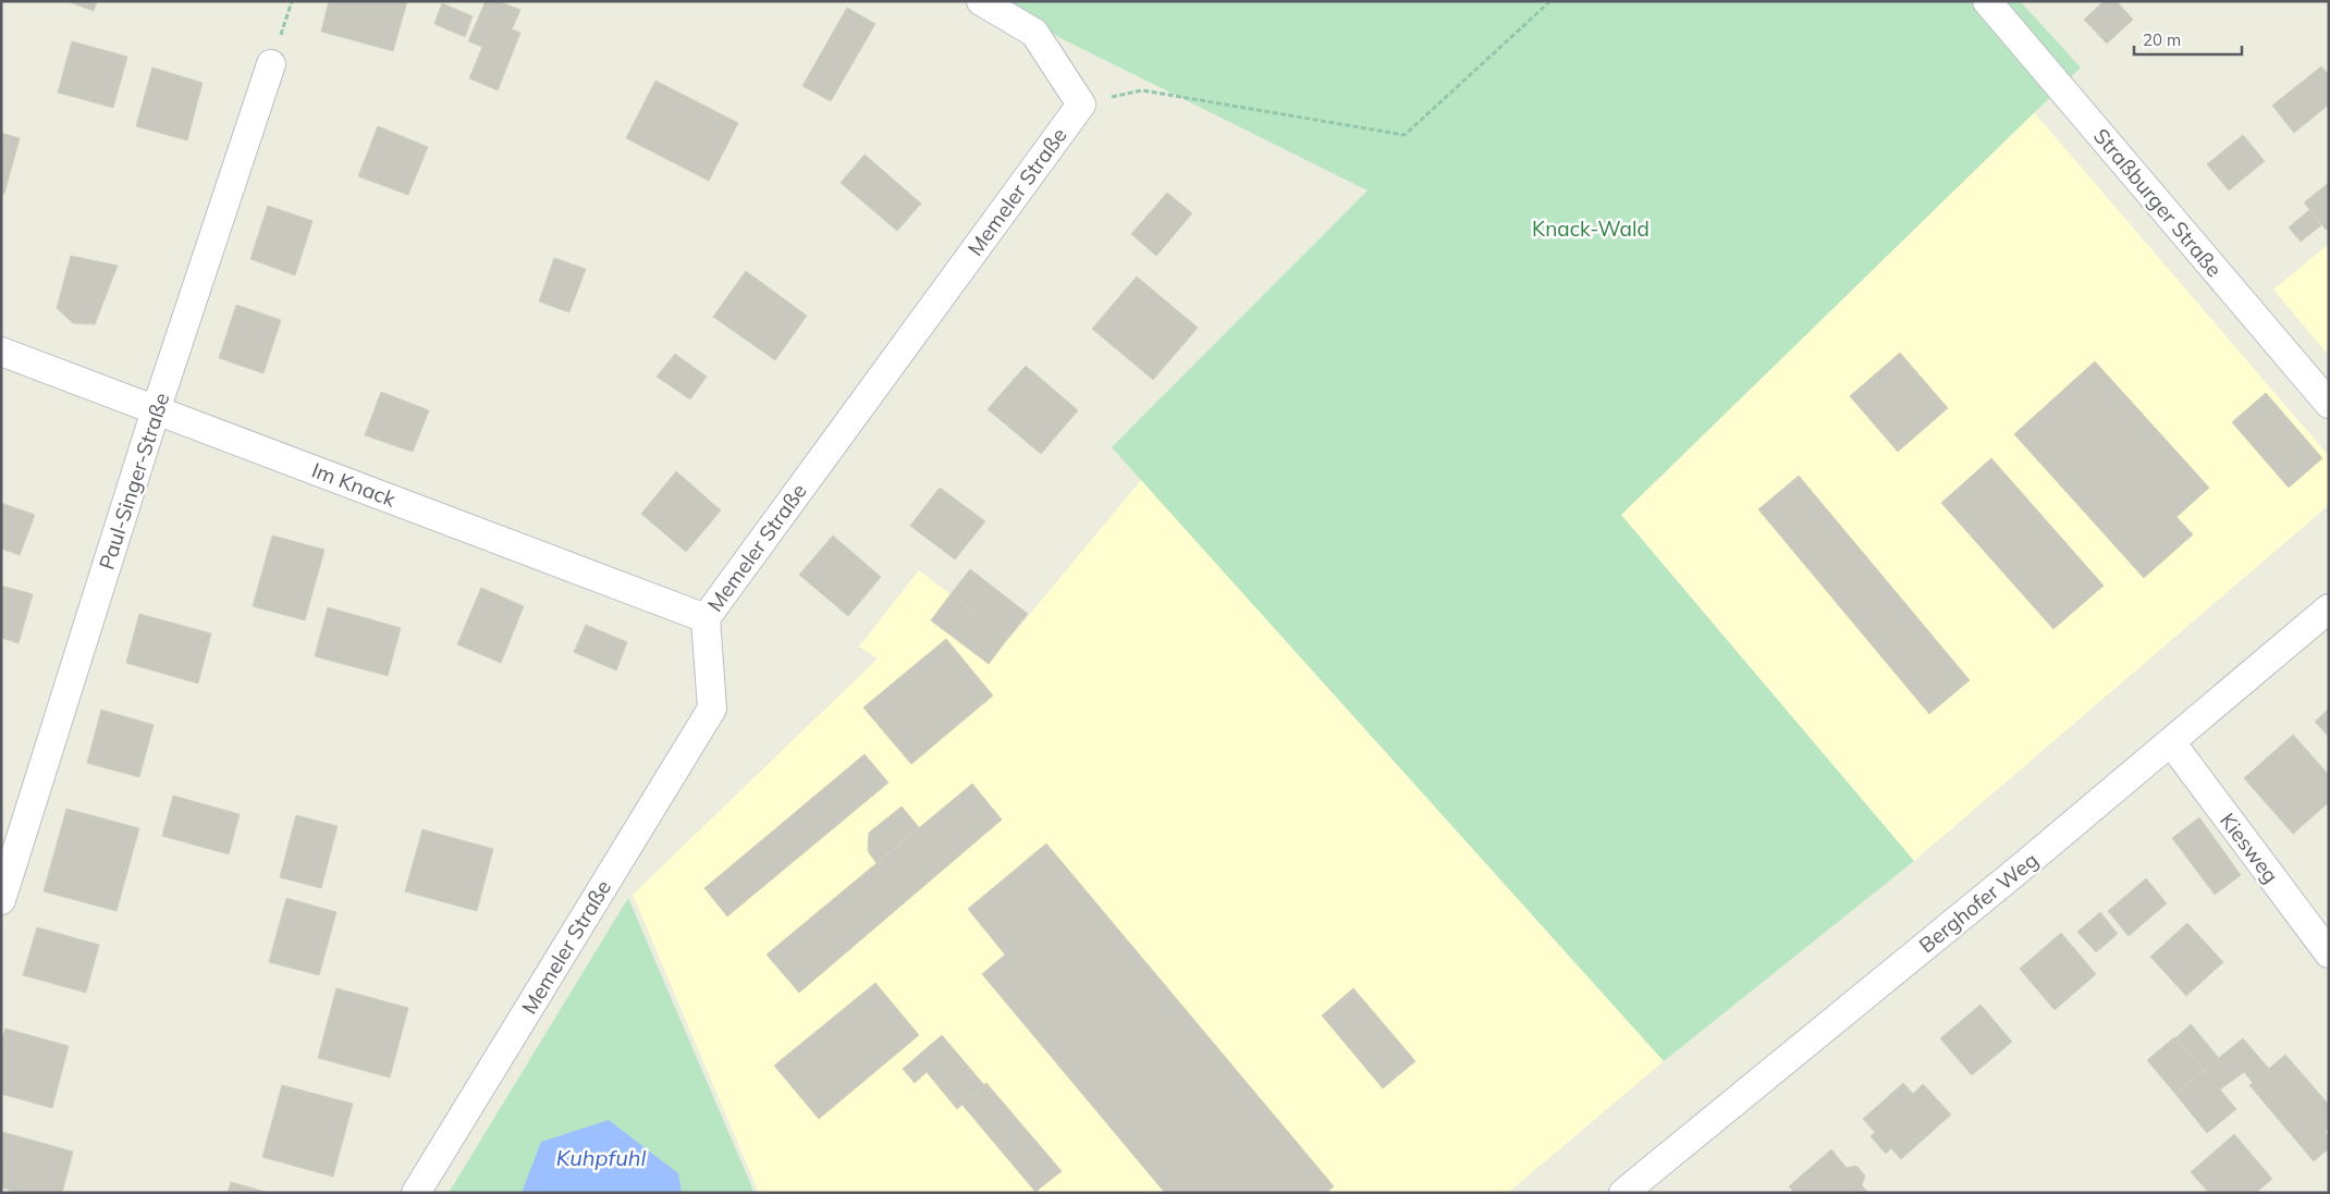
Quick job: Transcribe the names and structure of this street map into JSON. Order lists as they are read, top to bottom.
{
  "streets": {
    "street": [
      "Memeler Straße",
      "Straßburger Straße",
      "Paul-Singer-Straße",
      "Im Knack",
      "Kiesweg",
      "Berghofer Weg"
    ]
  },
  "crossings": [
    ["Memeler Straße", "Im Knack"],
    ["Paul-Singer-Straße", "Im Knack"],
    ["Kiesweg", "Berghofer Weg"]
  ],
  "water": ["Kuhpfuhl"],
  "parks": ["Knack-Wald"],
  "scale_bar": "20 m"
}
